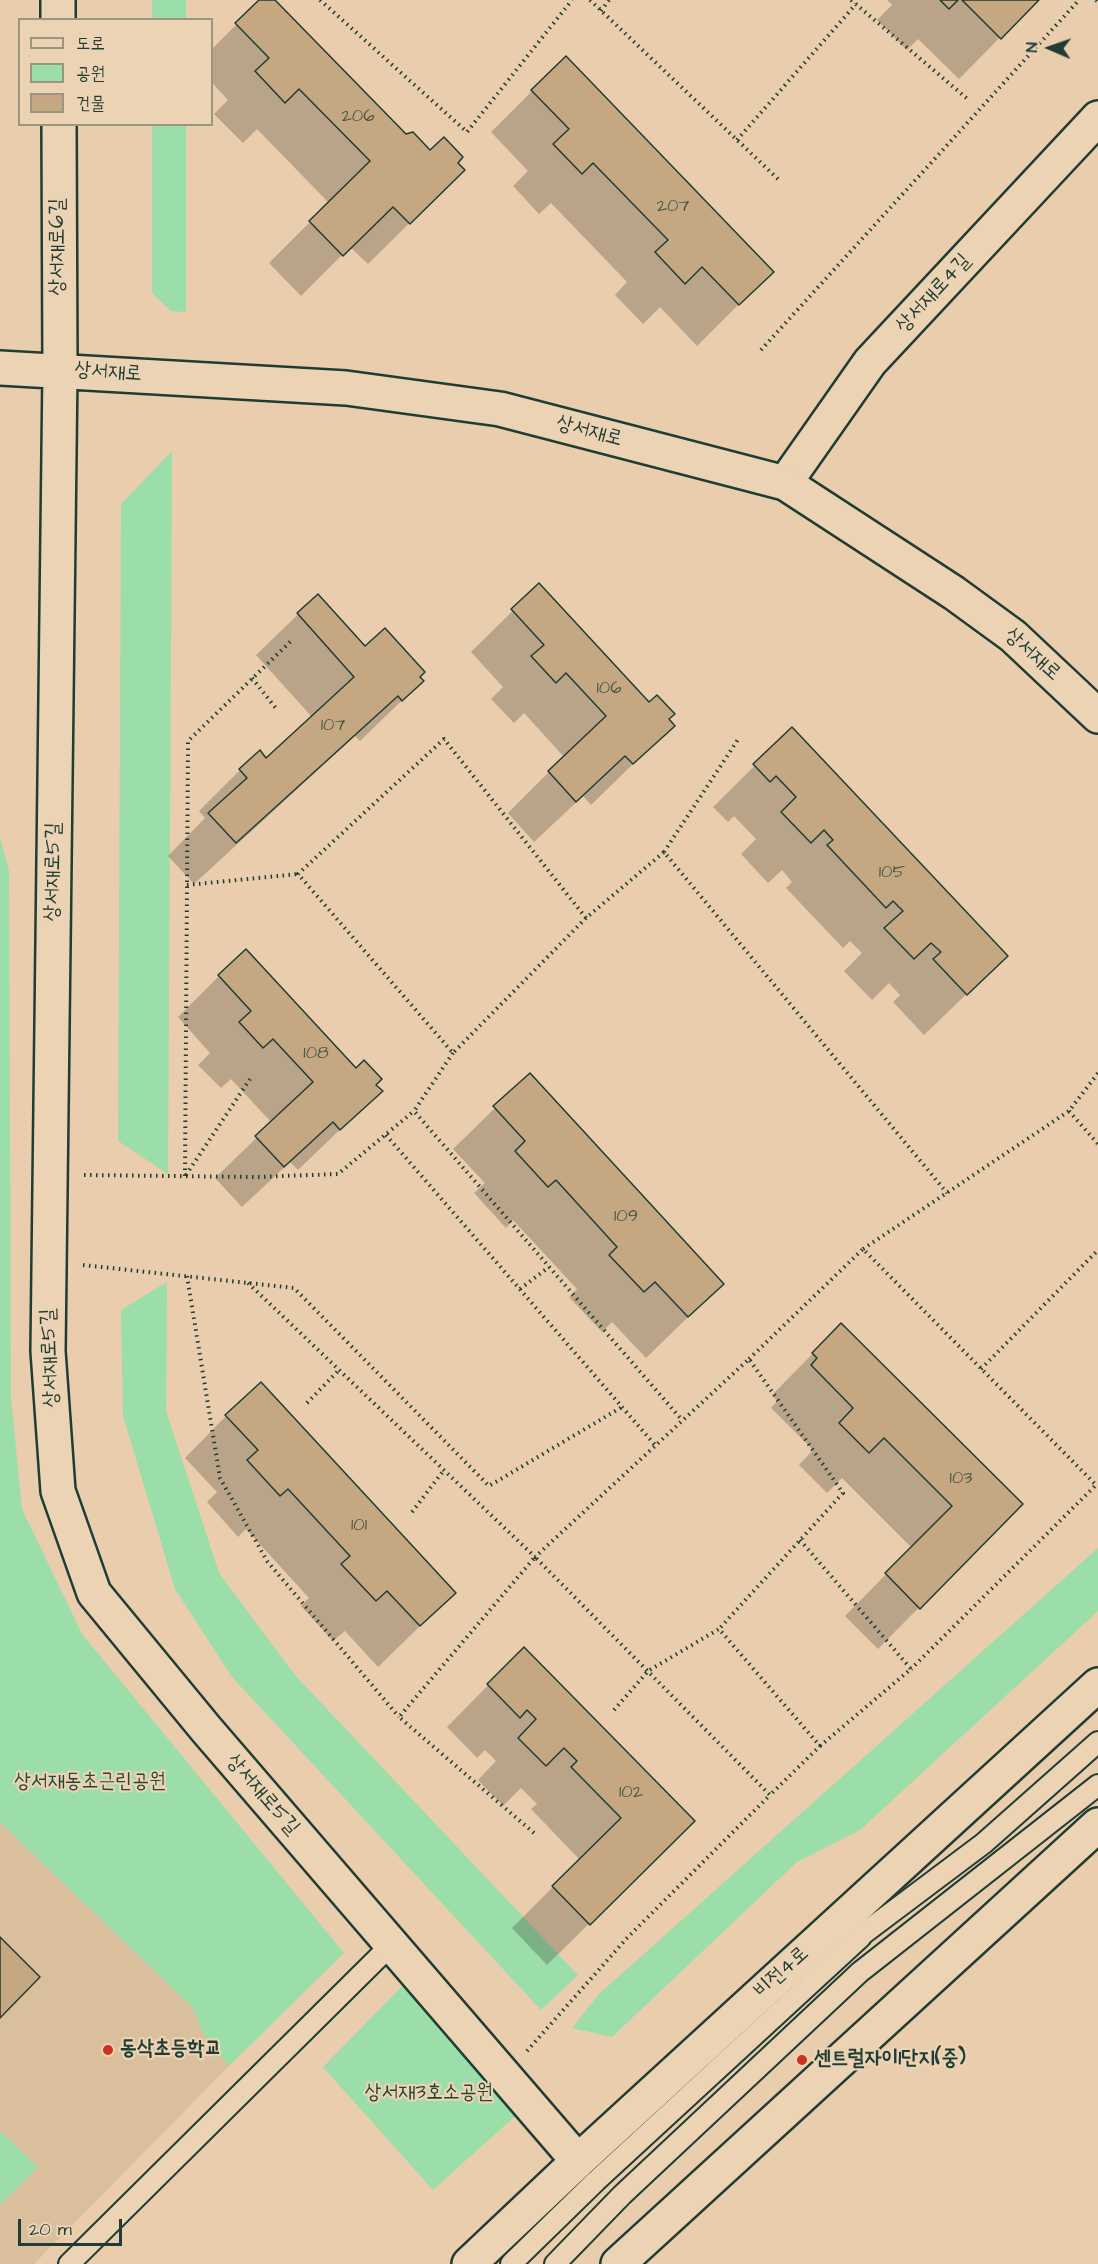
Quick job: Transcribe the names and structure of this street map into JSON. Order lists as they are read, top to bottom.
{
  "streets": {
    "street": [
      "상서재로6길",
      "상서재로4길",
      "상서재로",
      "상서재로5길",
      "비전4로"
    ]
  },
  "crossings": [
    ["상서재로6길", "상서재로"],
    ["상서재로6길", "상서재로5길"],
    ["상서재로4길", "상서재로"],
    ["상서재로", "상서재로5길"],
    ["상서재로5길", "비전4로"]
  ],
  "parks": ["상서재동초근린공원", "상서재3호소공원"],
  "places": ["동삭초등학교", "센트럴자이1단지(중)"],
  "house_numbers": [
    "206",
    "207",
    "106",
    "107",
    "105",
    "108",
    "109",
    "103",
    "101",
    "102"
  ],
  "legend": ["도로", "공원", "건물"],
  "scale_bar": "20 m",
  "north": "left"
}
